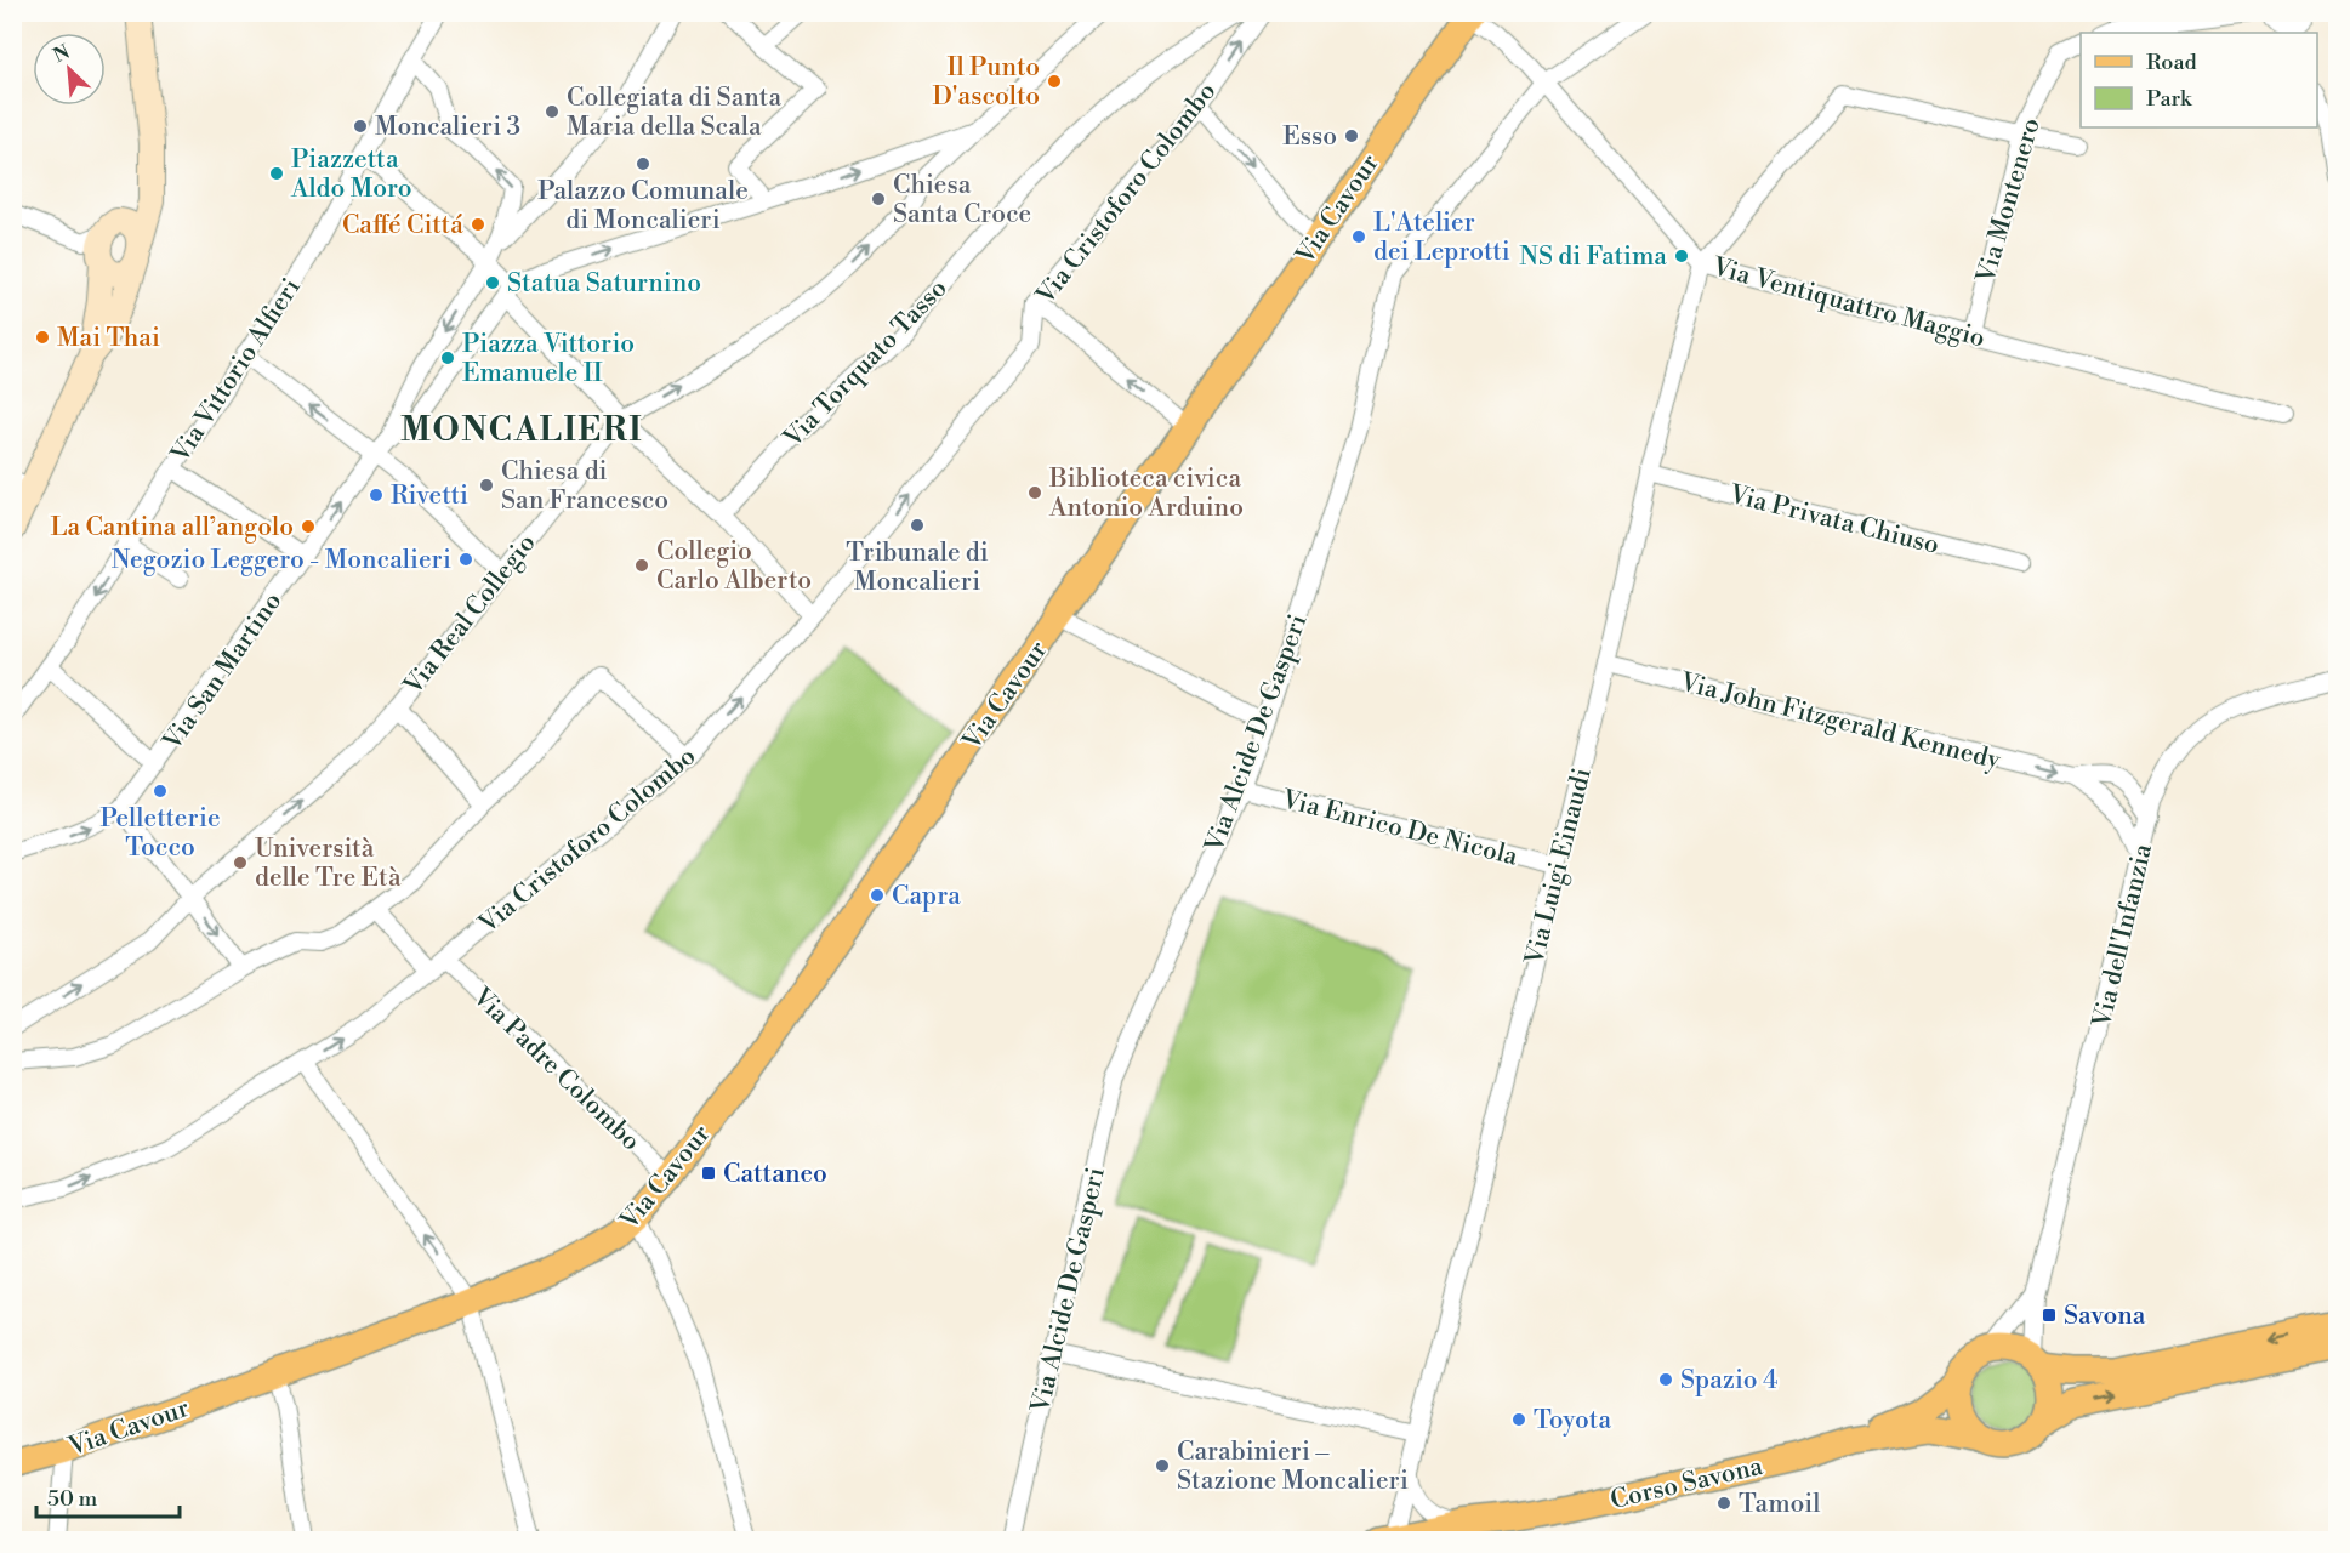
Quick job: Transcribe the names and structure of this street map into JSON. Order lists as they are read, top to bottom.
{
  "streets": {
    "main road": ["Via Cavour", "Corso Savona"],
    "street": [
      "Via Cristoforo Colombo",
      "Via Montenero",
      "Via Ventiquattro Maggio",
      "Via Torquato Tasso",
      "Via Vittorio Alfieri",
      "Via Privata Chiuso",
      "Via Real Collegio",
      "Via San Martino",
      "Via John Fitzgerald Kennedy",
      "Via Alcide De Gasperi",
      "Via Enrico De Nicola",
      "Via Luigi Einaudi",
      "Via dell'Infanzia",
      "Via Padre Colombo"
    ]
  },
  "crossings": [
    ["Via Cristoforo Colombo", "Via Padre Colombo"],
    ["Via Montenero", "Via Ventiquattro Maggio"],
    ["Via Cavour", "Via Ventiquattro Maggio"],
    ["Via Cavour", "Via Padre Colombo"],
    ["Via Ventiquattro Maggio", "Via Alcide De Gasperi"],
    ["Via Ventiquattro Maggio", "Via Luigi Einaudi"],
    ["Via Privata Chiuso", "Via Luigi Einaudi"],
    ["Via John Fitzgerald Kennedy", "Via Luigi Einaudi"],
    ["Via John Fitzgerald Kennedy", "Via dell'Infanzia"],
    ["Via Alcide De Gasperi", "Via Enrico De Nicola"],
    ["Via Enrico De Nicola", "Via Luigi Einaudi"],
    ["Via Luigi Einaudi", "Corso Savona"],
    ["Via dell'Infanzia", "Corso Savona"]
  ],
  "one_way": ["Via San Martino", "Via John Fitzgerald Kennedy"],
  "districts": ["MONCALIERI"],
  "places": {
    "other": [
      "Il Punto D'ascolto",
      "Collegiata di Santa Maria della Scala",
      "Moncalieri 3",
      "Esso",
      "Palazzo Comunale di Moncalieri",
      "Piazzetta Aldo Moro",
      "Chiesa Santa Croce",
      "Caffé Cittá",
      "L'Atelier dei Leprotti",
      "NS di Fatima",
      "Statua Saturnino",
      "Mai Thai",
      "Piazza Vittorio Emanuele II",
      "Chiesa di San Francesco",
      "Biblioteca civica Antonio Arduino",
      "Rivetti",
      "Tribunale di Moncalieri",
      "La Cantina all’angolo",
      "Negozio Leggero - Moncalieri",
      "Collegio Carlo Alberto",
      "Pelletterie Tocco",
      "Università delle Tre Età",
      "Capra",
      "Spazio 4",
      "Toyota",
      "Carabinieri – Stazione Moncalieri",
      "Tamoil"
    ],
    "transit": ["Cattaneo", "Savona"]
  },
  "legend": ["Road", "Park"],
  "scale_bar": "50 m",
  "north": "top left"
}
